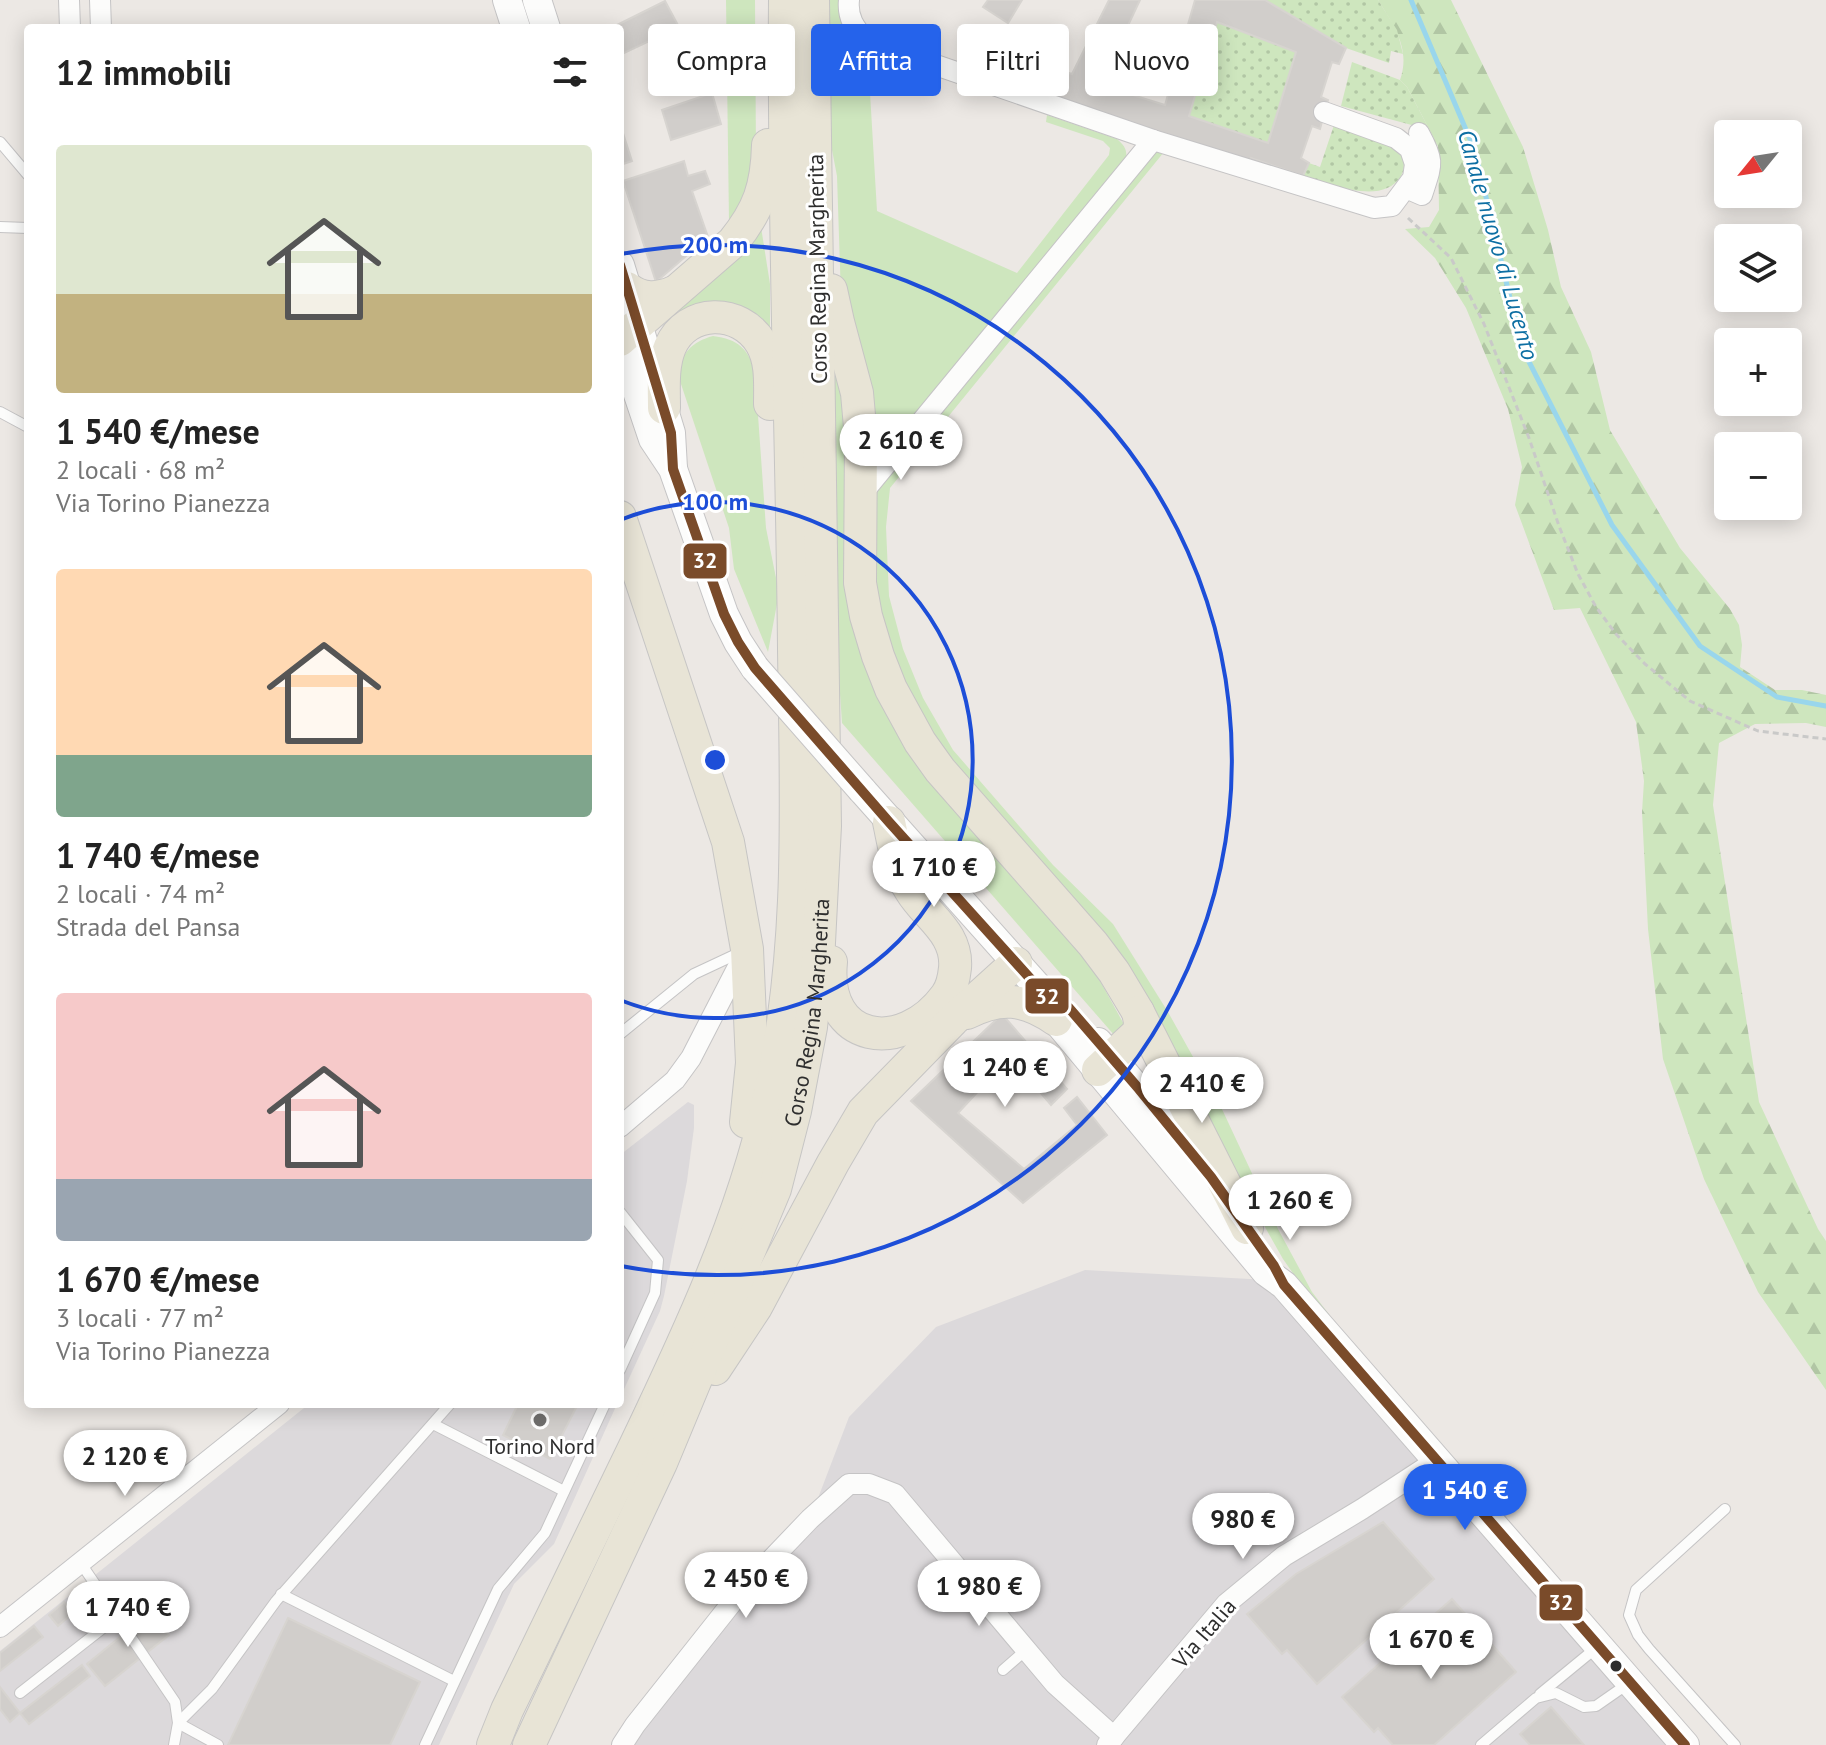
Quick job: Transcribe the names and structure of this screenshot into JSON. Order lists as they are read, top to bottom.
{
  "streets": {
    "main road": ["Corso Regina Margherita"],
    "street": ["Via Italia"]
  },
  "water": ["Canale nuovo di Lucento"],
  "places": ["Torino Nord"],
  "lines": ["transit line 32"],
  "north": "bottom left",
  "page": {
    "chip": [
      "Compra",
      "Affitta",
      "Filtri",
      "Nuovo"
    ],
    "heading": "12 immobili",
    "map_buttons": ["+", "−"],
    "list": [
      {
        "name": "1 540 €/mese",
        "note": "2 locali · 68 m² · Via Torino Pianezza"
      },
      {
        "name": "1 740 €/mese",
        "note": "2 locali · 74 m² · Strada del Pansa"
      },
      {
        "name": "1 670 €/mese",
        "note": "3 locali · 77 m² · Via Torino Pianezza"
      }
    ],
    "price": [
      "2 610 €",
      "1 710 €",
      "1 240 €",
      "2 410 €",
      "1 260 €",
      "2 120 €",
      "1 540 €",
      "980 €",
      "2 450 €",
      "1 980 €",
      "1 740 €",
      "1 670 €"
    ]
  },
  "rings": ["200 m", "100 m"]
}
